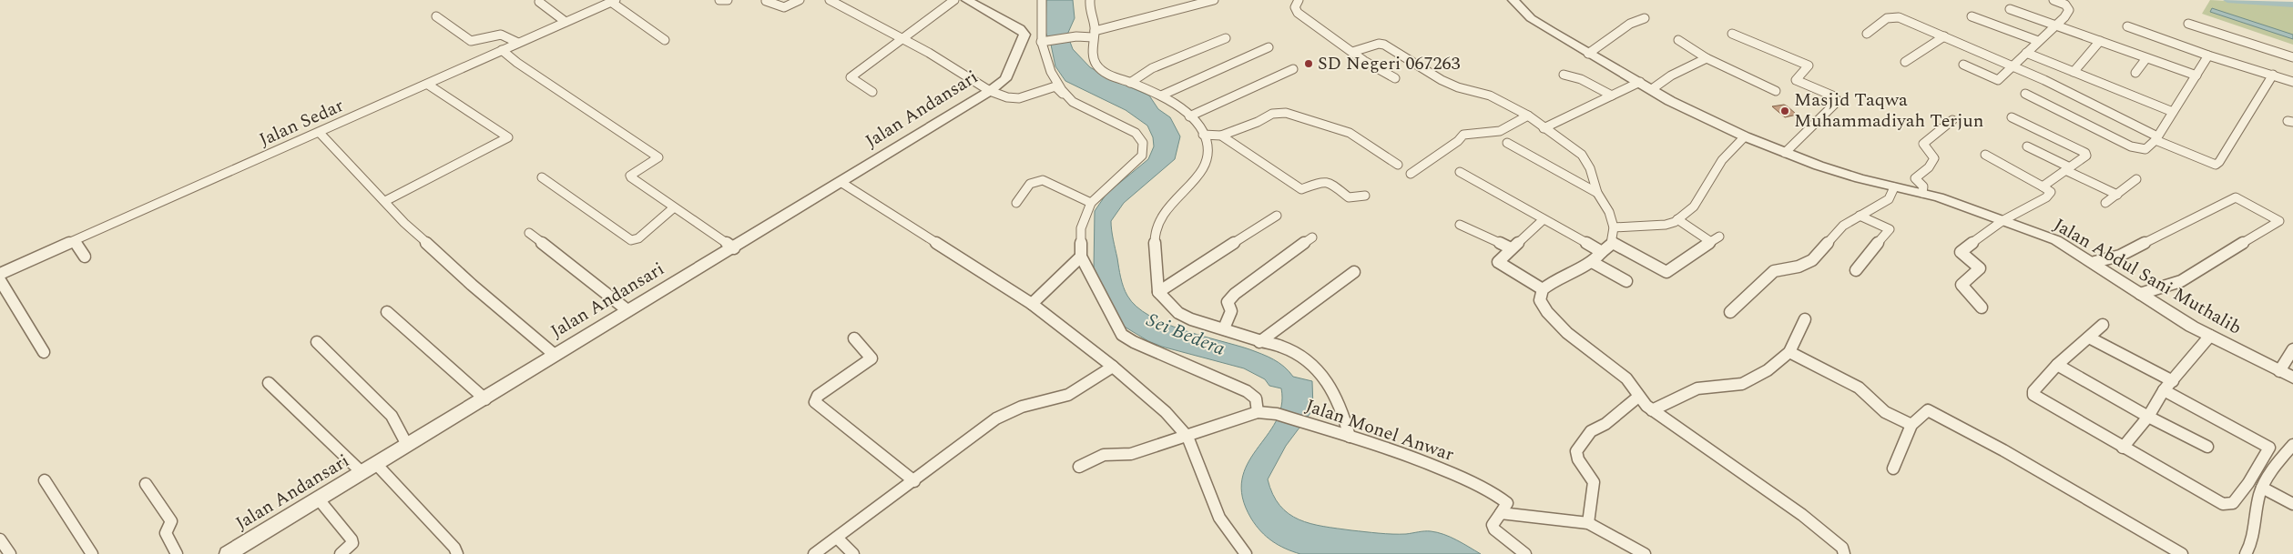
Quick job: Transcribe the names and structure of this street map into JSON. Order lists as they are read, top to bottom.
{
  "streets": {
    "street": [
      "Jalan Andansari",
      "Jalan Sedar",
      "Jalan Abdul Sani Muthalib",
      "Jalan Monel Anwar"
    ]
  },
  "water": ["Sei Bedera"],
  "places": ["SD Negeri 067263", "Masjid Taqwa Muhammadiyah Terjun"]
}
